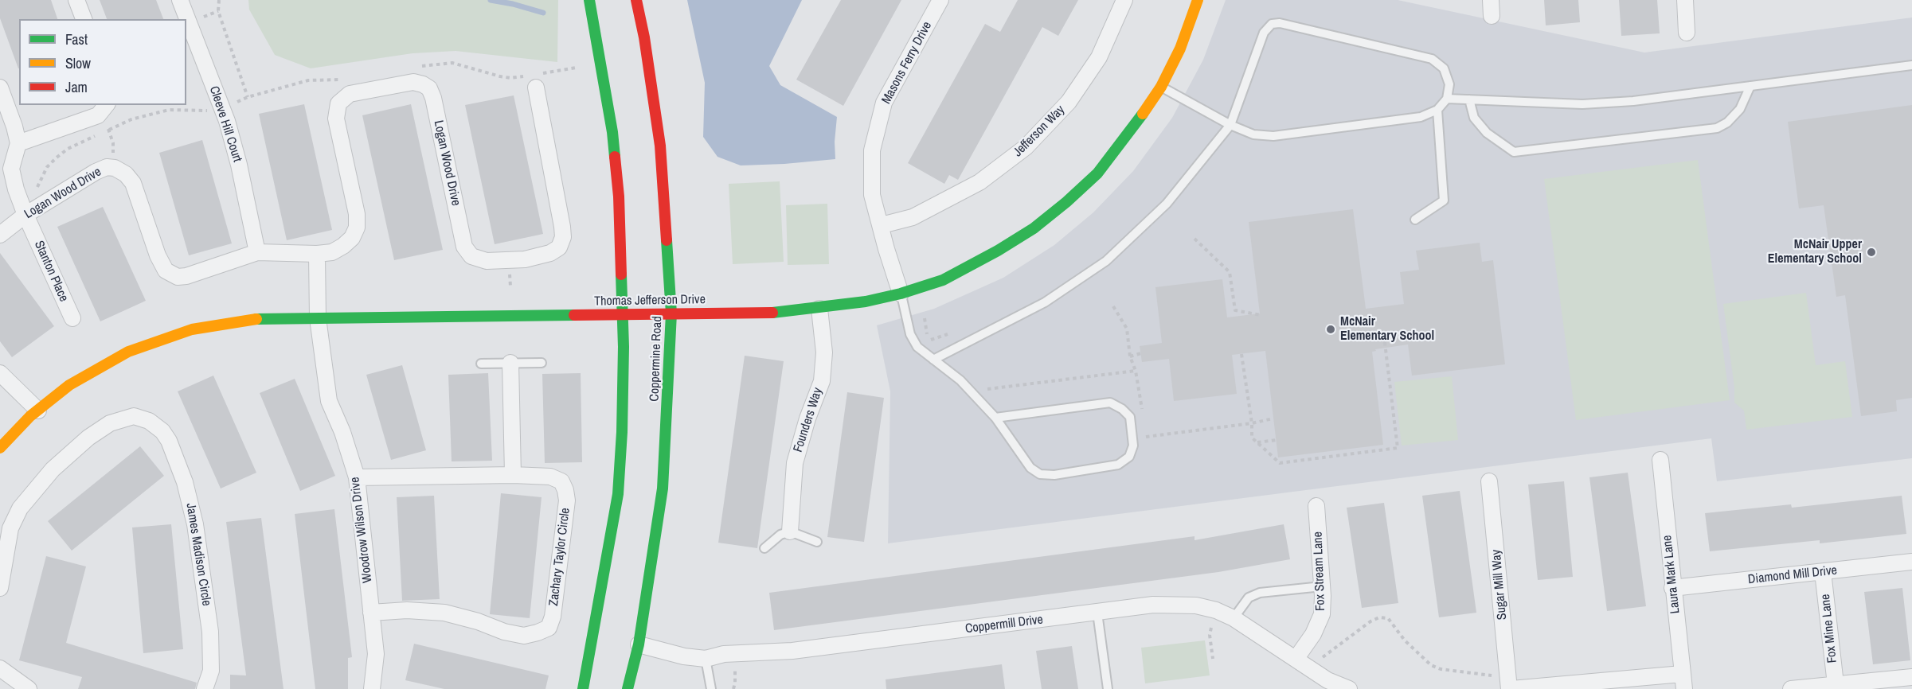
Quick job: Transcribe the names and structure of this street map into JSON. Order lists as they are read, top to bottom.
{
  "streets": {
    "street": [
      "Masons Ferry Drive",
      "Cleeve Hill Court",
      "Jefferson Way",
      "Logan Wood Drive",
      "Stanton Place",
      "Thomas Jefferson Drive",
      "Coppermine Road",
      "Founders Way",
      "Woodrow Wilson Drive",
      "James Madison Circle",
      "Zachary Taylor Circle",
      "Fox Stream Lane",
      "Laura Mark Lane",
      "Diamond Mill Drive",
      "Sugar Mill Way",
      "Coppermill Drive",
      "Fox Mine Lane"
    ]
  },
  "crossings": [
    ["Masons Ferry Drive", "Jefferson Way"],
    ["Masons Ferry Drive", "Thomas Jefferson Drive"],
    ["Cleeve Hill Court", "Logan Wood Drive"],
    ["Logan Wood Drive", "Stanton Place"],
    ["Thomas Jefferson Drive", "Coppermine Road"],
    ["Thomas Jefferson Drive", "Founders Way"],
    ["Thomas Jefferson Drive", "Woodrow Wilson Drive"],
    ["Coppermine Road", "Coppermill Drive"],
    ["Woodrow Wilson Drive", "Zachary Taylor Circle"],
    ["Fox Stream Lane", "Coppermill Drive"],
    ["Laura Mark Lane", "Diamond Mill Drive"],
    ["Diamond Mill Drive", "Fox Mine Lane"]
  ],
  "places": ["McNair Upper Elementary School", "McNair Elementary School"],
  "legend": ["Fast", "Slow", "Jam"]
}
